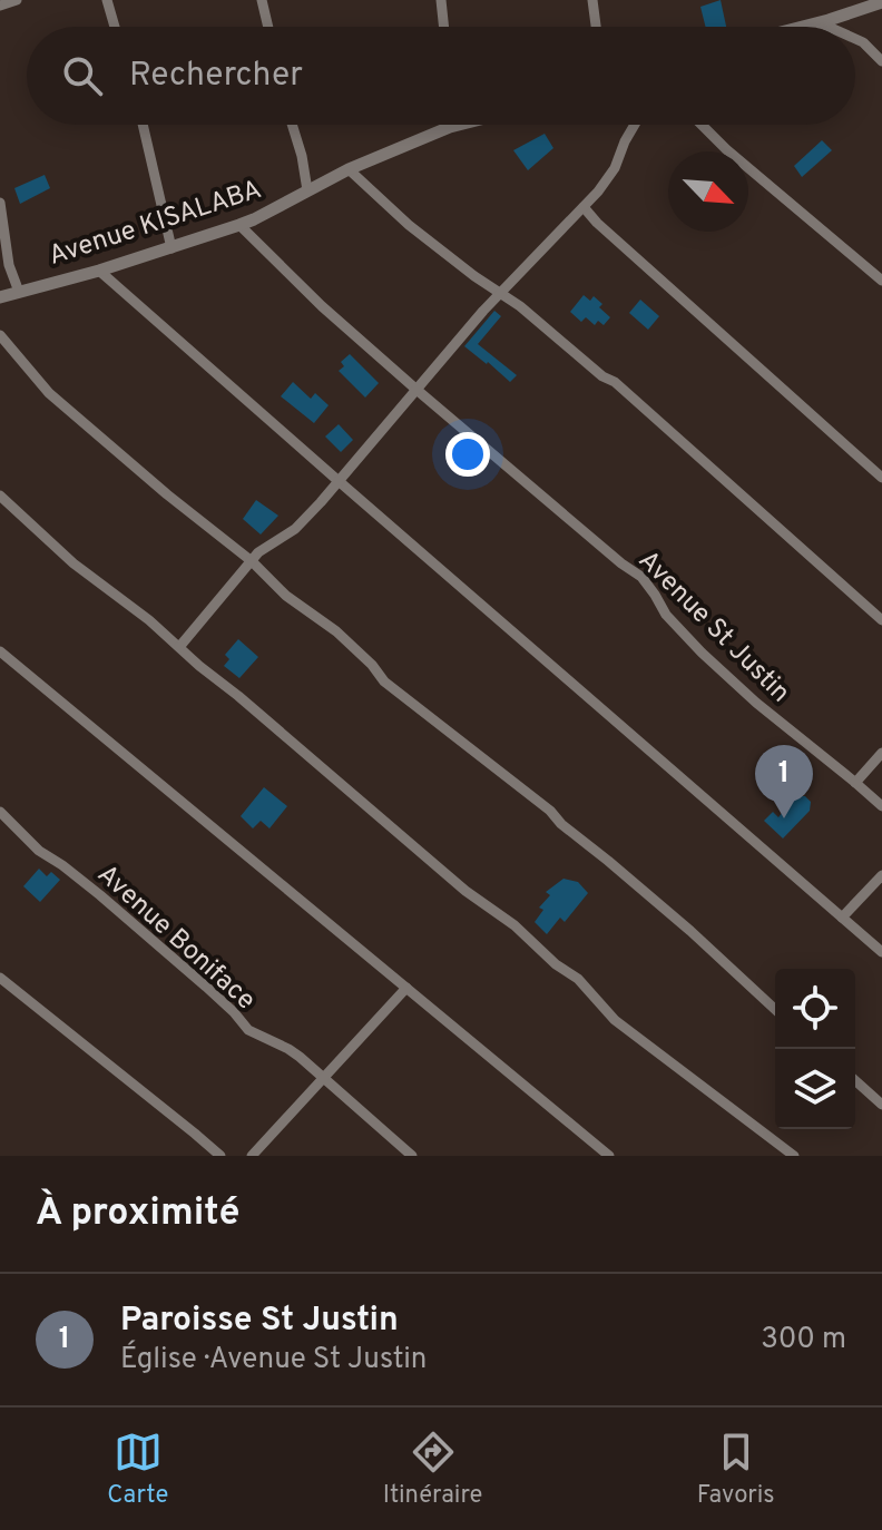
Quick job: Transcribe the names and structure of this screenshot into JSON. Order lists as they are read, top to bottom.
{
  "streets": {
    "street": ["Avenue KISALABA", "Avenue St Justin", "Avenue Boniface"]
  },
  "crossings": [
    ["Avenue KISALABA", "Avenue St Justin"]
  ],
  "north": "bottom right",
  "page": {
    "search": "Rechercher",
    "pins": "1",
    "heading": "À proximité",
    "list": [
      {
        "mark": "1",
        "name": "Paroisse St Justin",
        "note": "Église · Avenue St Justin",
        "value": "300 m"
      }
    ],
    "nav": ["Carte", "Itinéraire", "Favoris"]
  }
}
